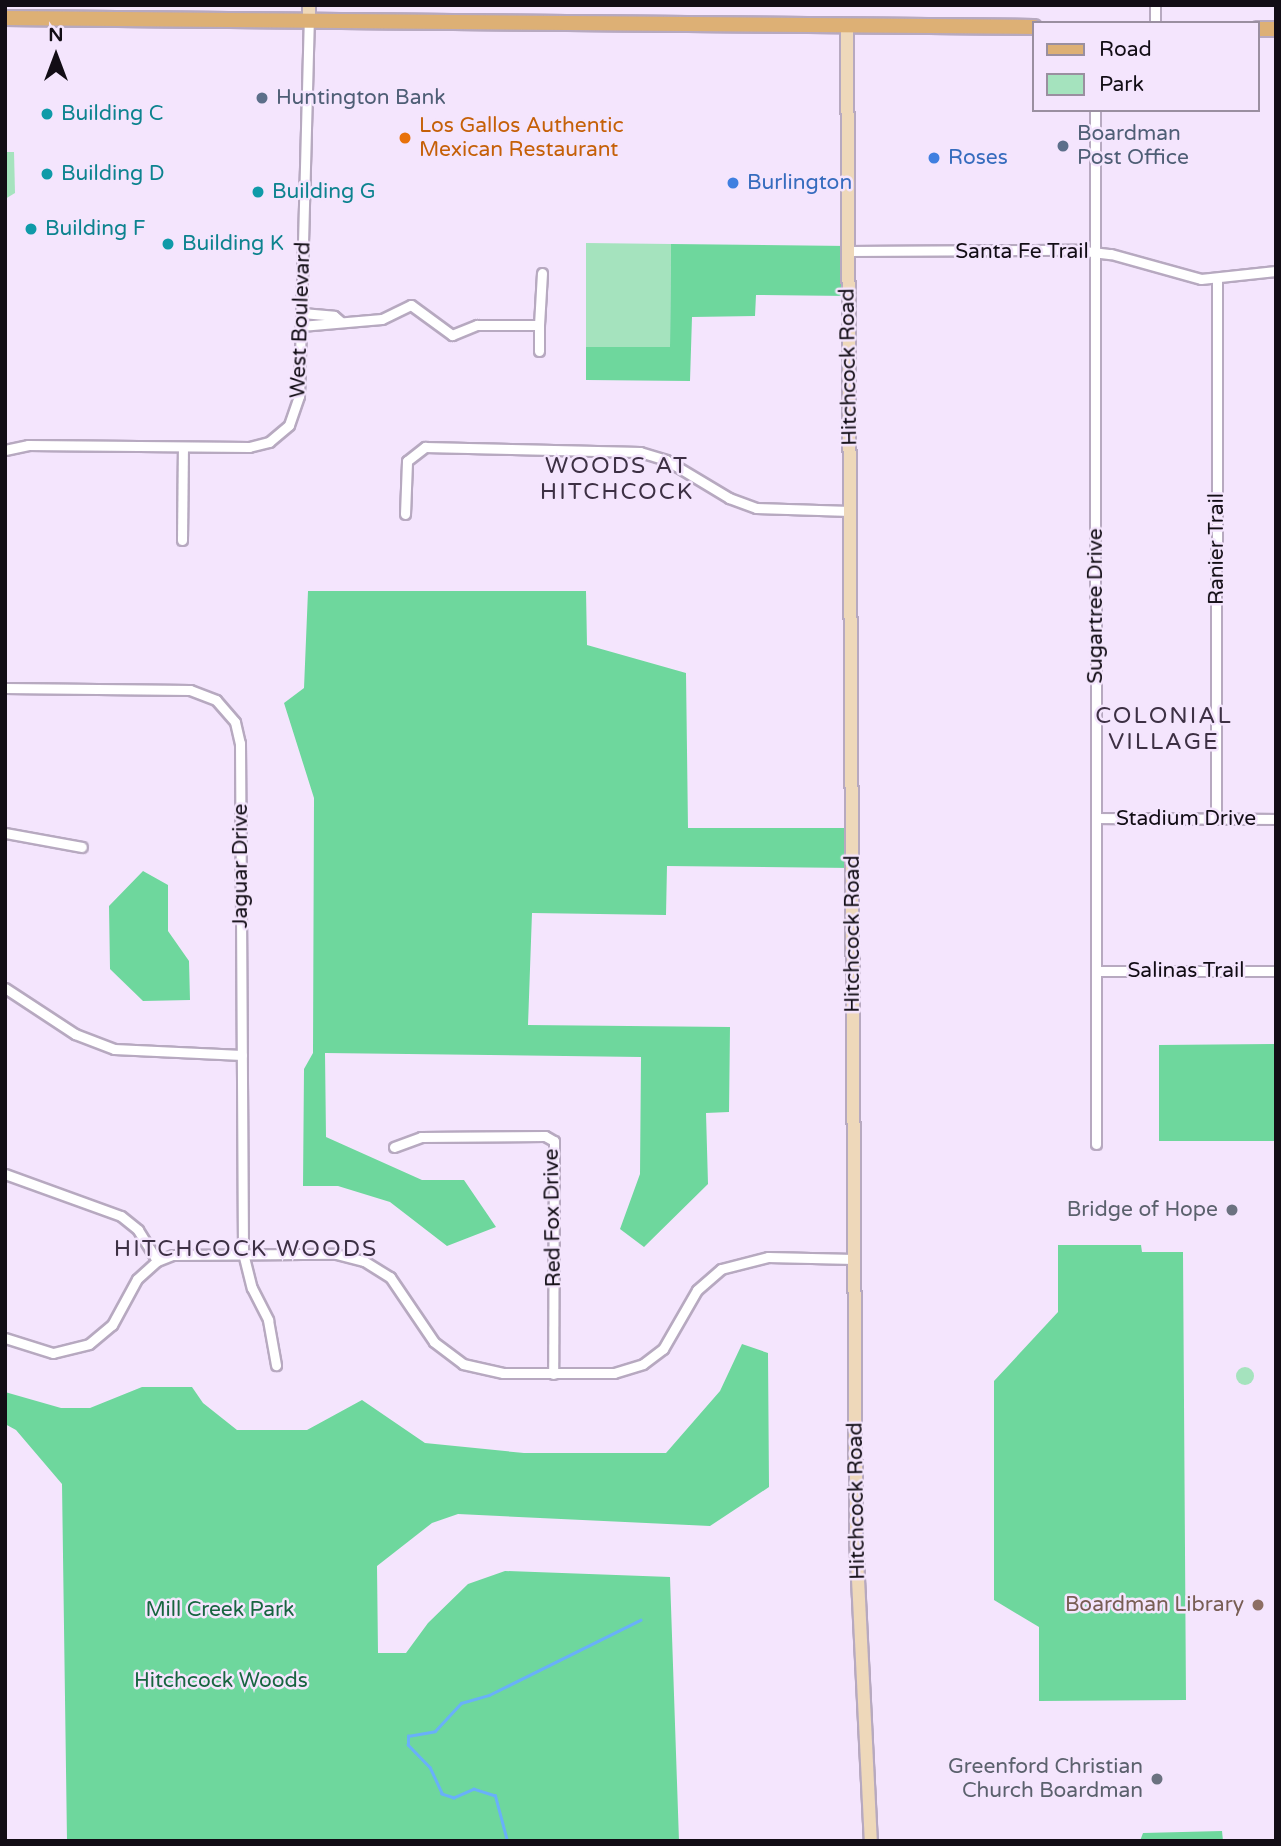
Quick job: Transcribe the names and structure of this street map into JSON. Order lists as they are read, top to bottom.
{
  "streets": {
    "street": [
      "Santa Fe Trail",
      "West Boulevard",
      "Hitchcock Road",
      "Ranier Trail",
      "Sugartree Drive",
      "Stadium Drive",
      "Jaguar Drive",
      "Salinas Trail",
      "Red Fox Drive"
    ]
  },
  "crossings": [
    ["Santa Fe Trail", "Hitchcock Road"],
    ["Santa Fe Trail", "Ranier Trail"],
    ["Santa Fe Trail", "Sugartree Drive"],
    ["Ranier Trail", "Stadium Drive"],
    ["Sugartree Drive", "Stadium Drive"],
    ["Sugartree Drive", "Salinas Trail"]
  ],
  "districts": ["WOODS AT HITCHCOCK", "COLONIAL VILLAGE", "HITCHCOCK WOODS"],
  "parks": ["Mill Creek Park", "Hitchcock Woods"],
  "places": [
    "Huntington Bank",
    "Building C",
    "Los Gallos Authentic Mexican Restaurant",
    "Boardman Post Office",
    "Roses",
    "Building D",
    "Burlington",
    "Building G",
    "Building F",
    "Building K",
    "Bridge of Hope",
    "Boardman Library",
    "Greenford Christian Church Boardman"
  ],
  "legend": ["Road", "Park"],
  "north": "top"
}
